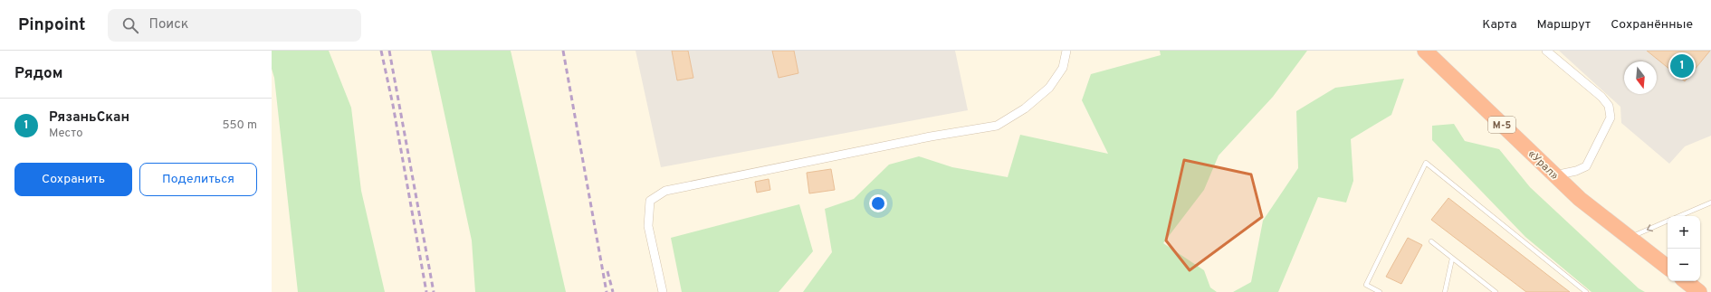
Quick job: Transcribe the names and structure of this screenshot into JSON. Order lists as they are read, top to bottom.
{
  "streets": {
    "highway": ["М-5", "«Урал»"]
  },
  "north": "bottom",
  "page": {
    "header": "Pinpoint",
    "search": "Поиск",
    "nav": ["Карта", "Маршрут", "Сохранённые"],
    "heading": "Рядом",
    "pins": "1",
    "list": [
      {
        "mark": "1",
        "name": "РязаньСкан",
        "note": "Место",
        "value": "550 m"
      }
    ],
    "buttons": ["Сохранить", "Поделиться"],
    "map_buttons": ["+", "−"]
  }
}
